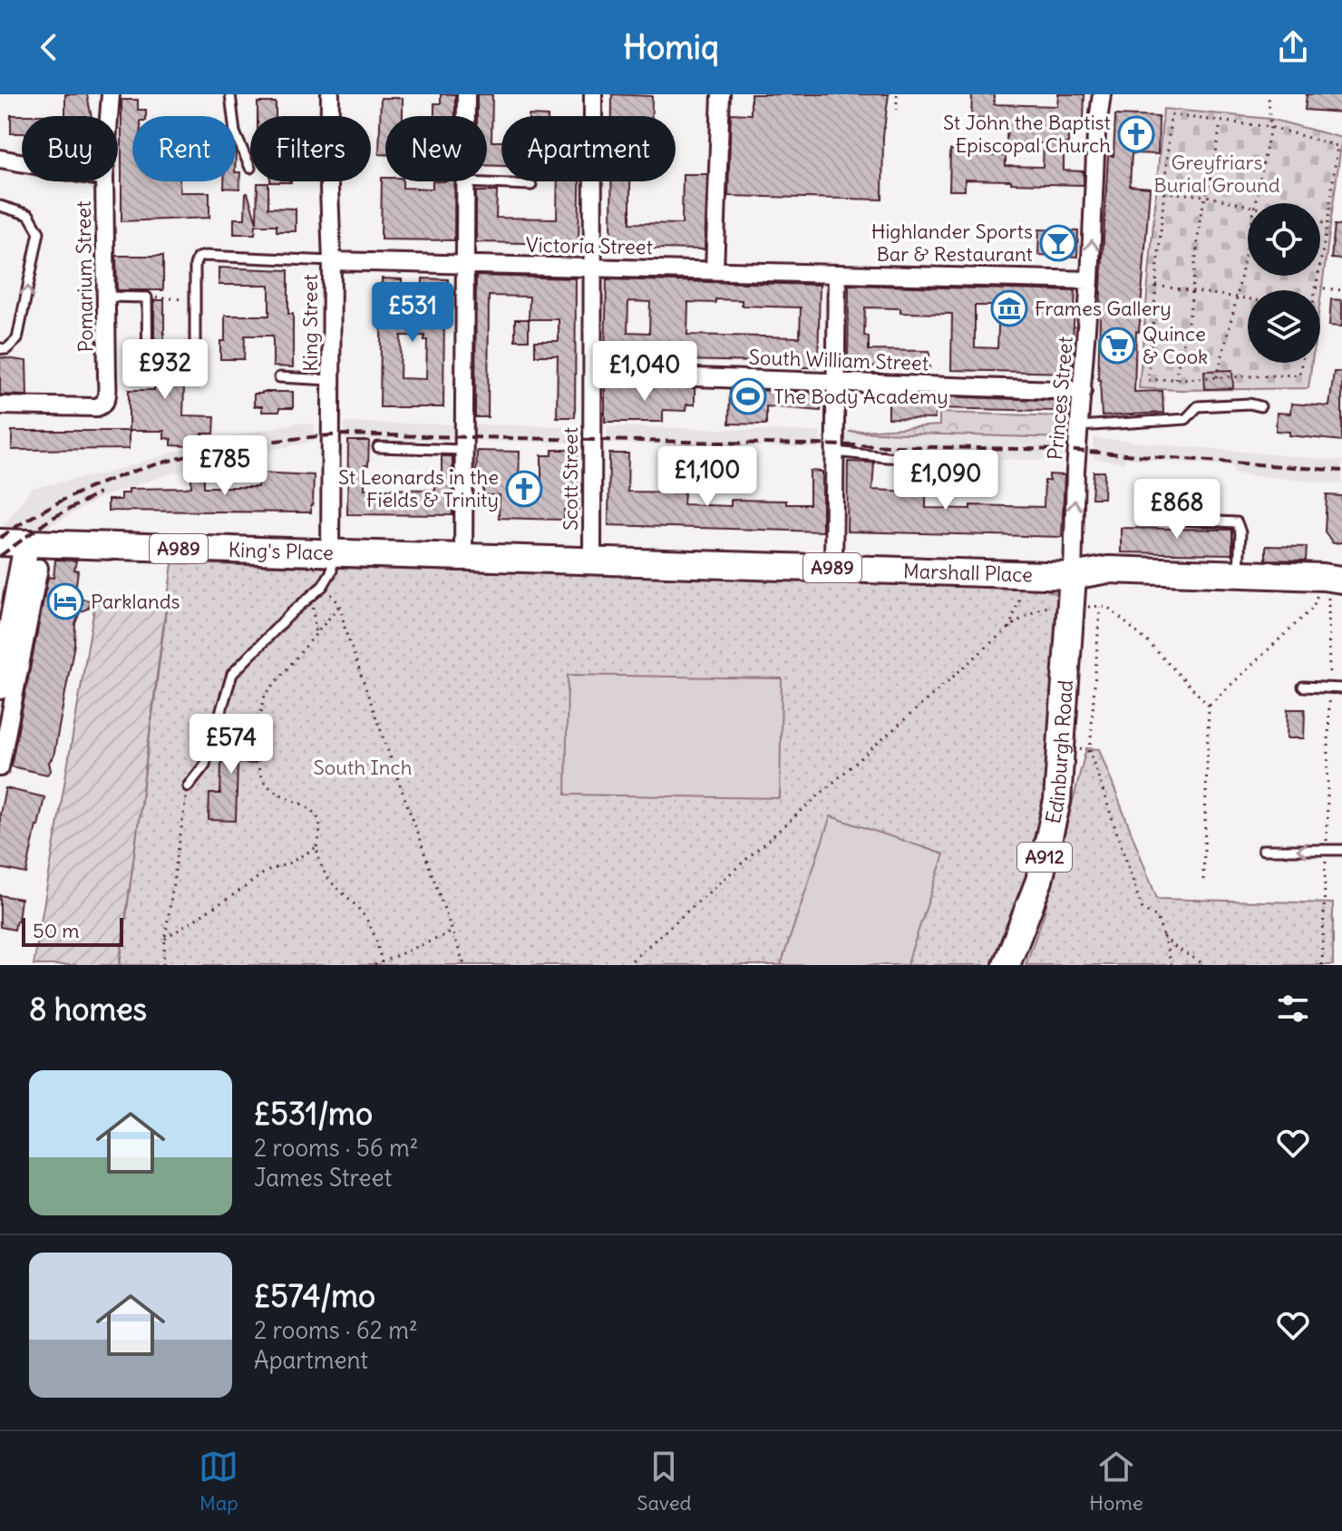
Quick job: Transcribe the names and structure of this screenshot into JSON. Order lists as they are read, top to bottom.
{
  "streets": {
    "main road": [
      "A989",
      "King's Place",
      "Marshall Place",
      "Edinburgh Road",
      "A912"
    ],
    "street": [
      "Victoria Street",
      "Pomarium Street",
      "King Street",
      "South William Street",
      "Princes Street",
      "Scott Street"
    ]
  },
  "crossings": [
    ["Victoria Street", "King Street"],
    ["Victoria Street", "Princes Street"],
    ["Victoria Street", "Scott Street"],
    ["King Street", "King's Place"],
    ["South William Street", "Princes Street"],
    ["South William Street", "Scott Street"],
    ["Princes Street", "Marshall Place"],
    ["Princes Street", "Edinburgh Road"],
    ["Scott Street", "A989"],
    ["Scott Street", "Marshall Place"],
    ["A989", "King's Place"],
    ["A989", "Marshall Place"],
    ["Marshall Place", "Edinburgh Road"]
  ],
  "one_way": ["Princes Street"],
  "parks": ["Greyfriars Burial Ground", "South Inch"],
  "places": {
    "church": ["St John the Baptist Episcopal Church", "St Leonards in the Fields & Trinity"],
    "bar": ["Highlander Sports Bar & Restaurant"],
    "museum": ["Frames Gallery"],
    "supermarket": ["Quince & Cook"],
    "sports": ["The Body Academy"],
    "hotel": ["Parklands"]
  },
  "scale_bar": "50 m",
  "page": {
    "header": "Homiq",
    "chip": [
      "Buy",
      "Rent",
      "Filters",
      "New",
      "Apartment"
    ],
    "price": [
      "£531",
      "£932",
      "£1,040",
      "£785",
      "£1,100",
      "£1,090",
      "£868",
      "£574"
    ],
    "scale": "50 m",
    "heading": "8 homes",
    "list": [
      {
        "name": "£531/mo",
        "note": "2 rooms · 56 m² · James Street"
      },
      {
        "name": "£574/mo",
        "note": "2 rooms · 62 m² · Apartment"
      }
    ],
    "tabs": ["Map", "Saved", "Home"]
  }
}
